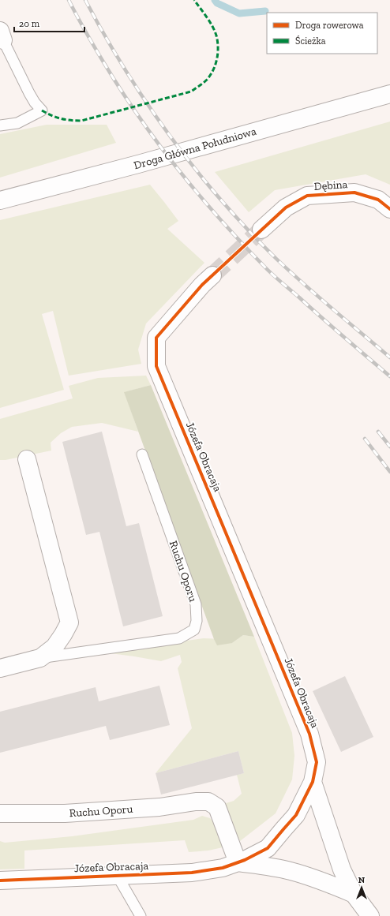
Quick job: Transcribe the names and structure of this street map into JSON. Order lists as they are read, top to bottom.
{
  "streets": {
    "street": [
      "Droga Główna Południowa",
      "Dębina",
      "Józefa Obracaja",
      "Ruchu Oporu"
    ]
  },
  "crossings": [
    ["Józefa Obracaja", "Ruchu Oporu"]
  ],
  "legend": ["Droga rowerowa", "Ścieżka"],
  "scale_bar": "20 m",
  "north": "top"
}
